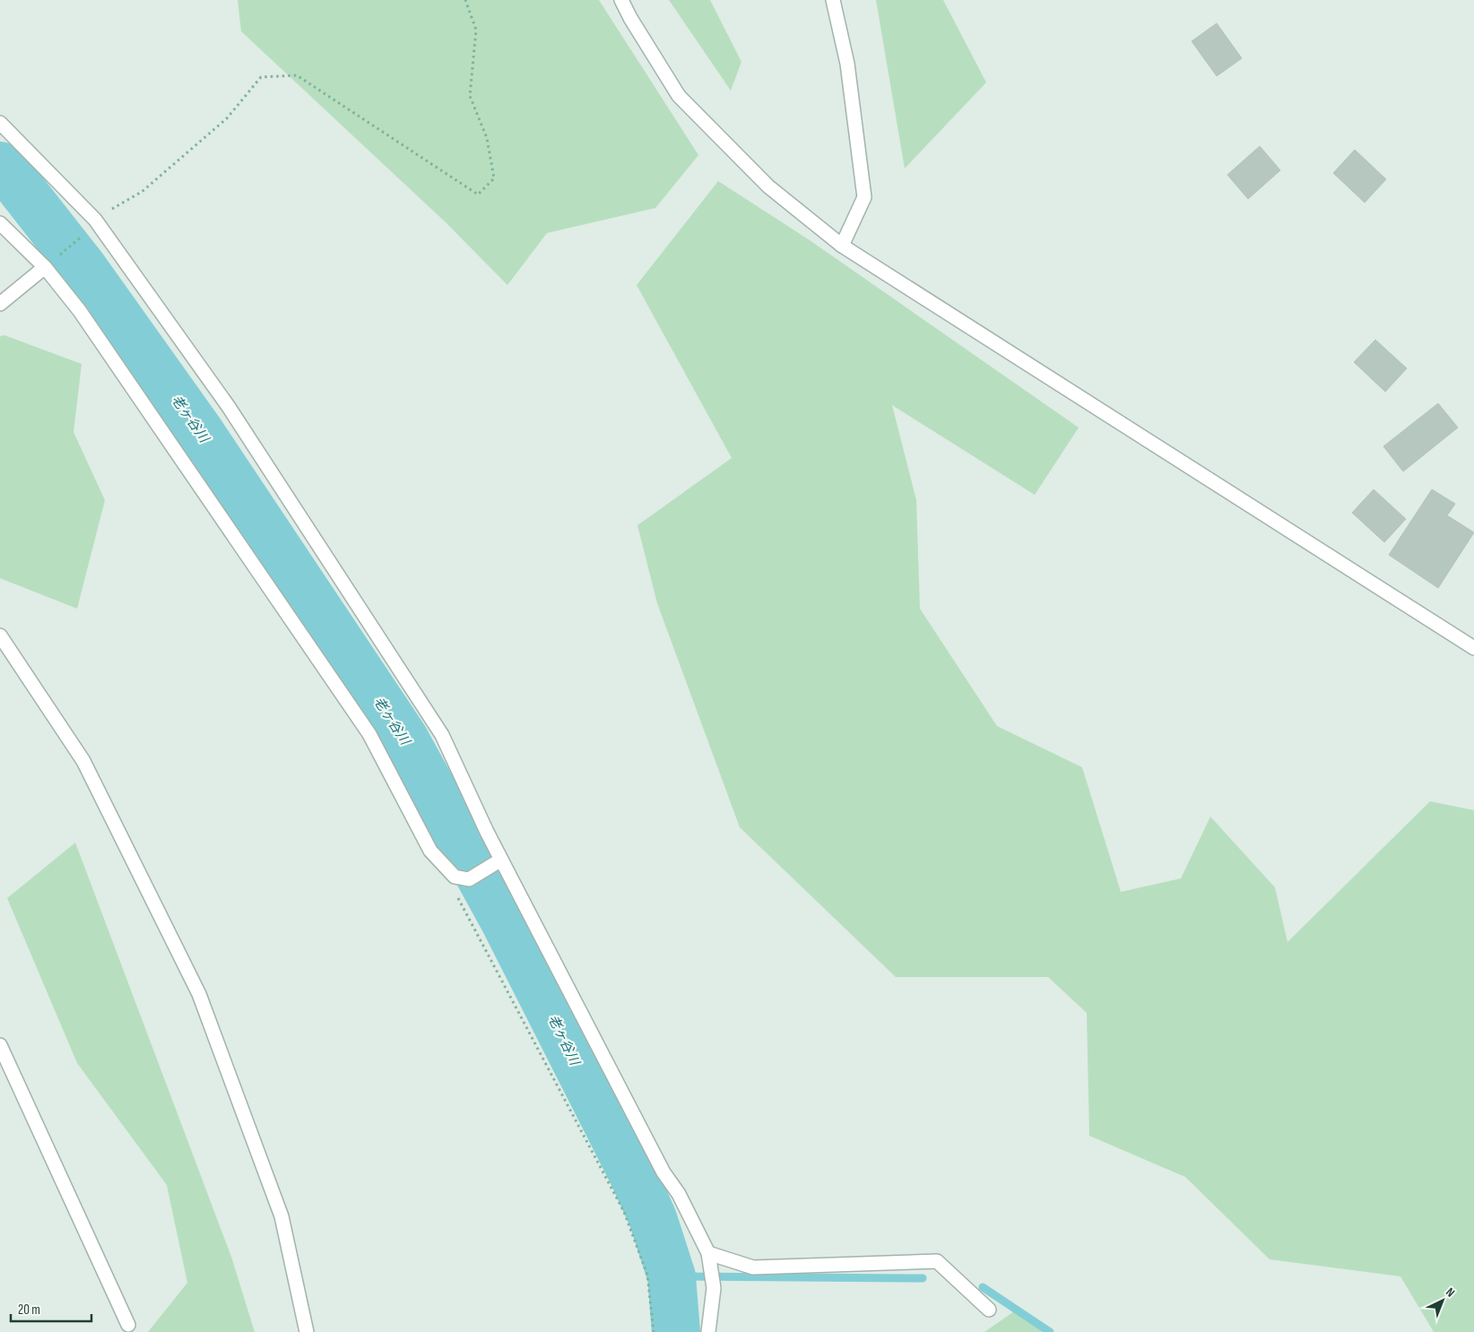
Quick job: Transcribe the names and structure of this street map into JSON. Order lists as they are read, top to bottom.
{
  "water": ["老ヶ谷川"],
  "scale_bar": "20 m",
  "north": "top right"
}
